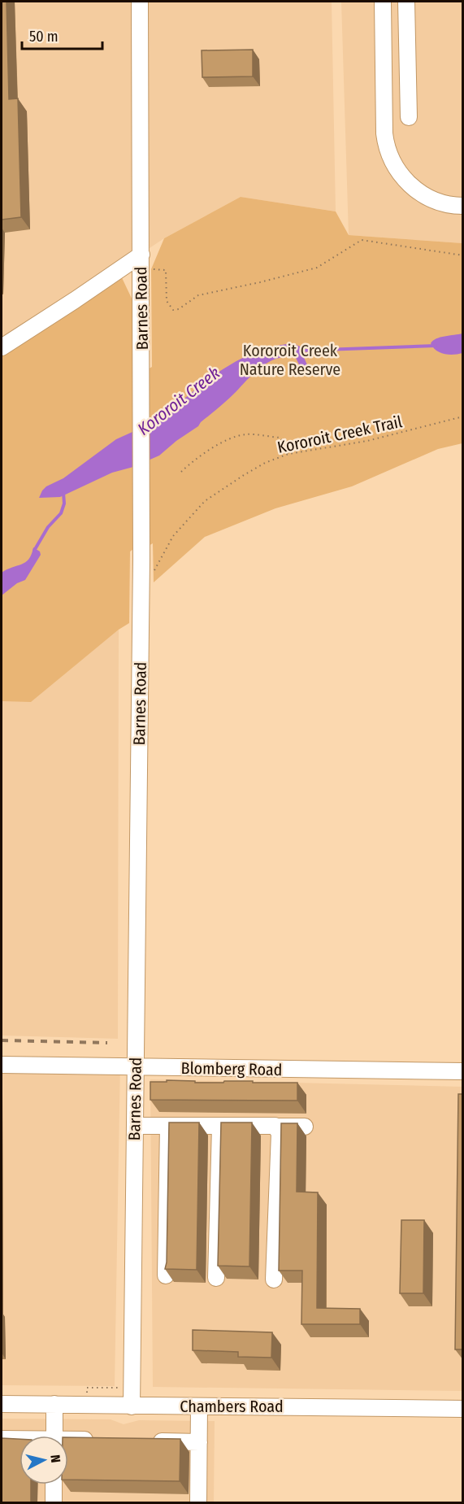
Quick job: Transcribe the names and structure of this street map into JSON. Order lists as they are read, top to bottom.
{
  "streets": {
    "street": ["Barnes Road", "Blomberg Road", "Chambers Road"],
    "path": ["Kororoit Creek Trail"]
  },
  "crossings": [
    ["Barnes Road", "Blomberg Road"],
    ["Barnes Road", "Chambers Road"]
  ],
  "water": ["Kororoit Creek"],
  "parks": ["Kororoit Creek Nature Reserve"],
  "scale_bar": "50 m",
  "north": "right"
}
